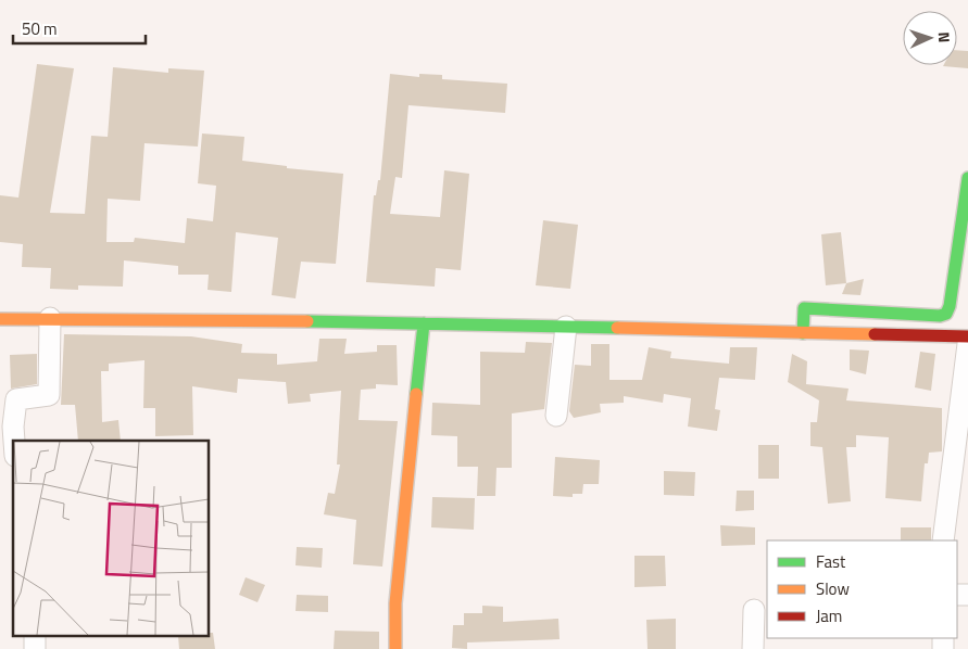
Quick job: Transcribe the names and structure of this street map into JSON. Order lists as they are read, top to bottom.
{
  "legend": ["Fast", "Slow", "Jam"],
  "scale_bar": "50 m",
  "north": "right"
}
